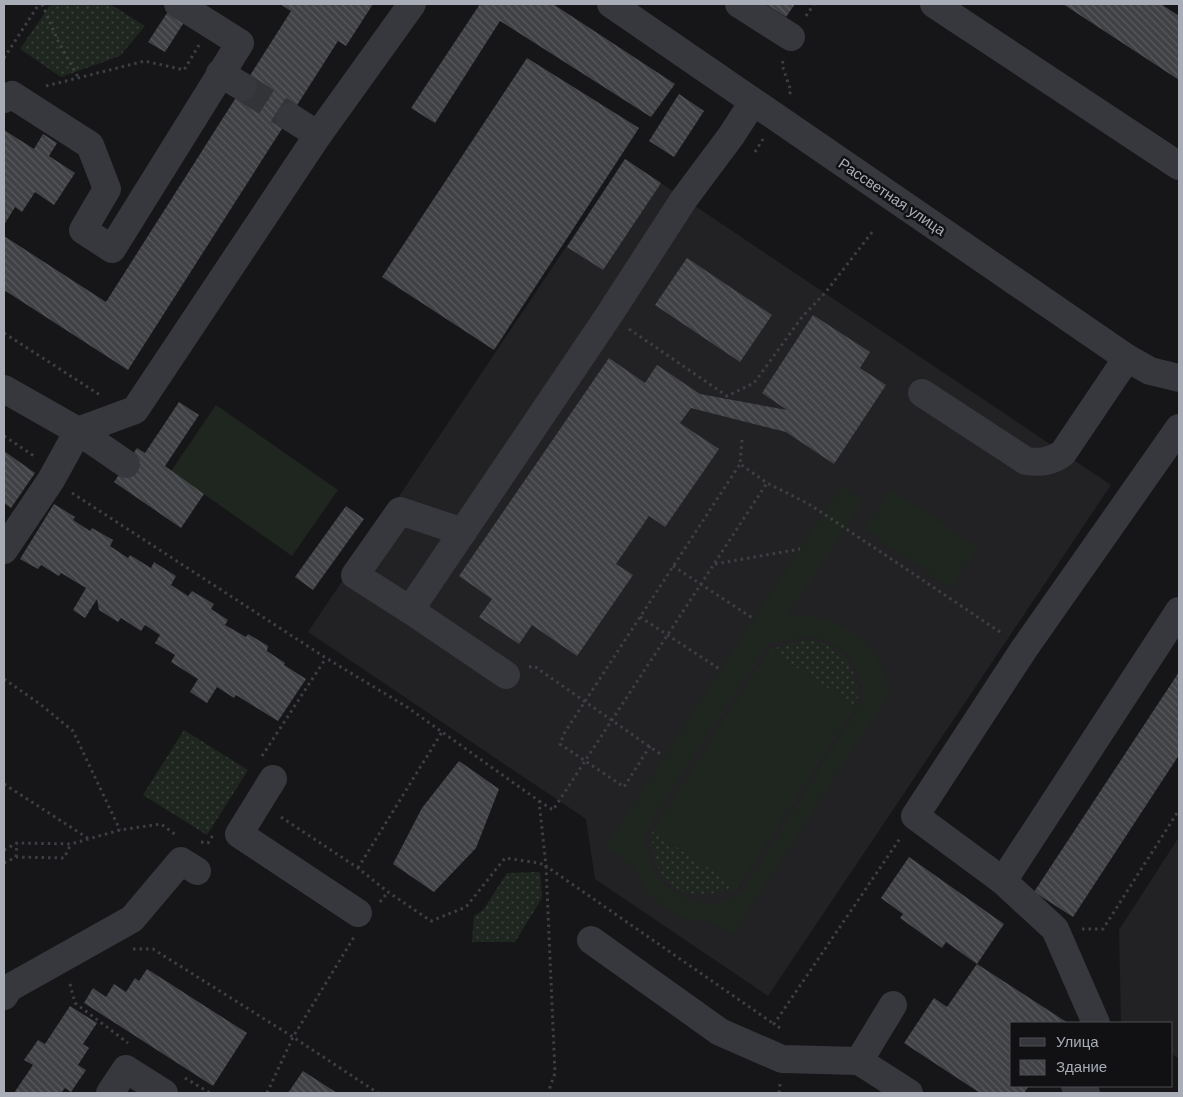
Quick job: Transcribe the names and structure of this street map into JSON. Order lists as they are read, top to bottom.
{
  "streets": {
    "street": ["Рассветная улица"]
  },
  "legend": ["Улица", "Здание"]
}
